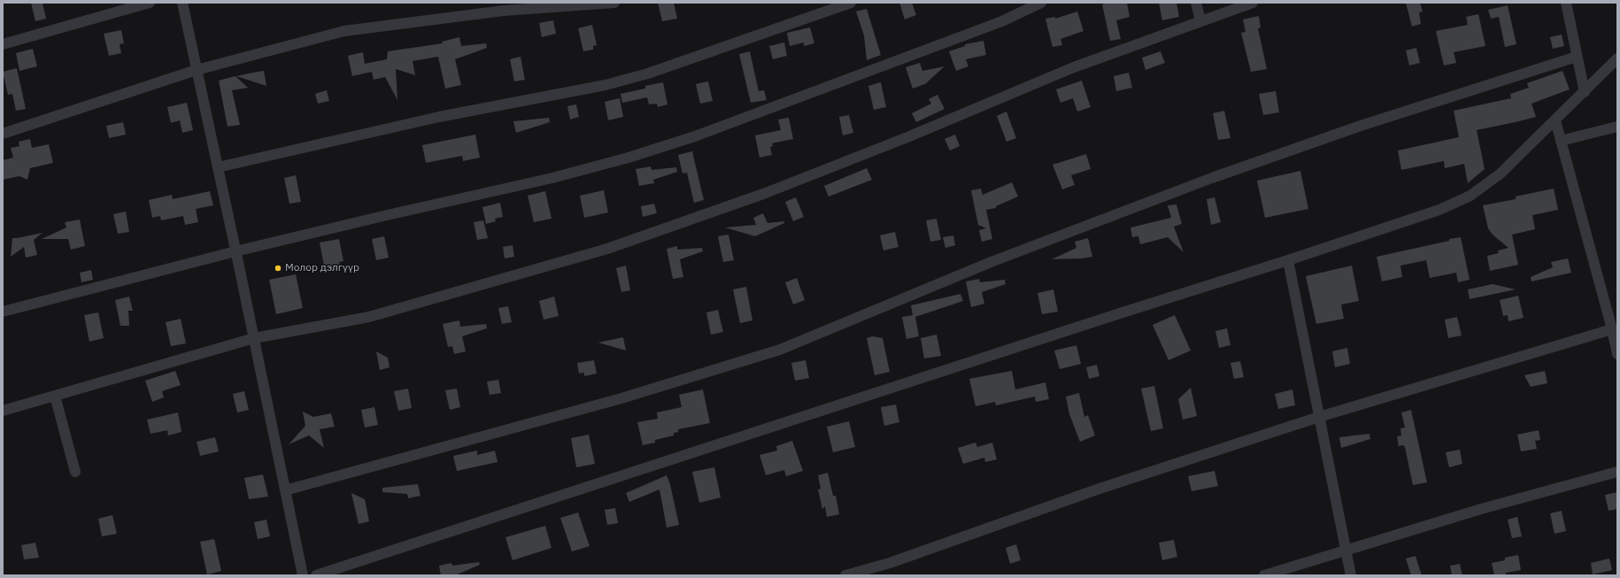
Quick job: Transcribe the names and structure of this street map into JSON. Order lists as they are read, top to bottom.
{
  "places": ["Молор дэлгүүр"]
}
